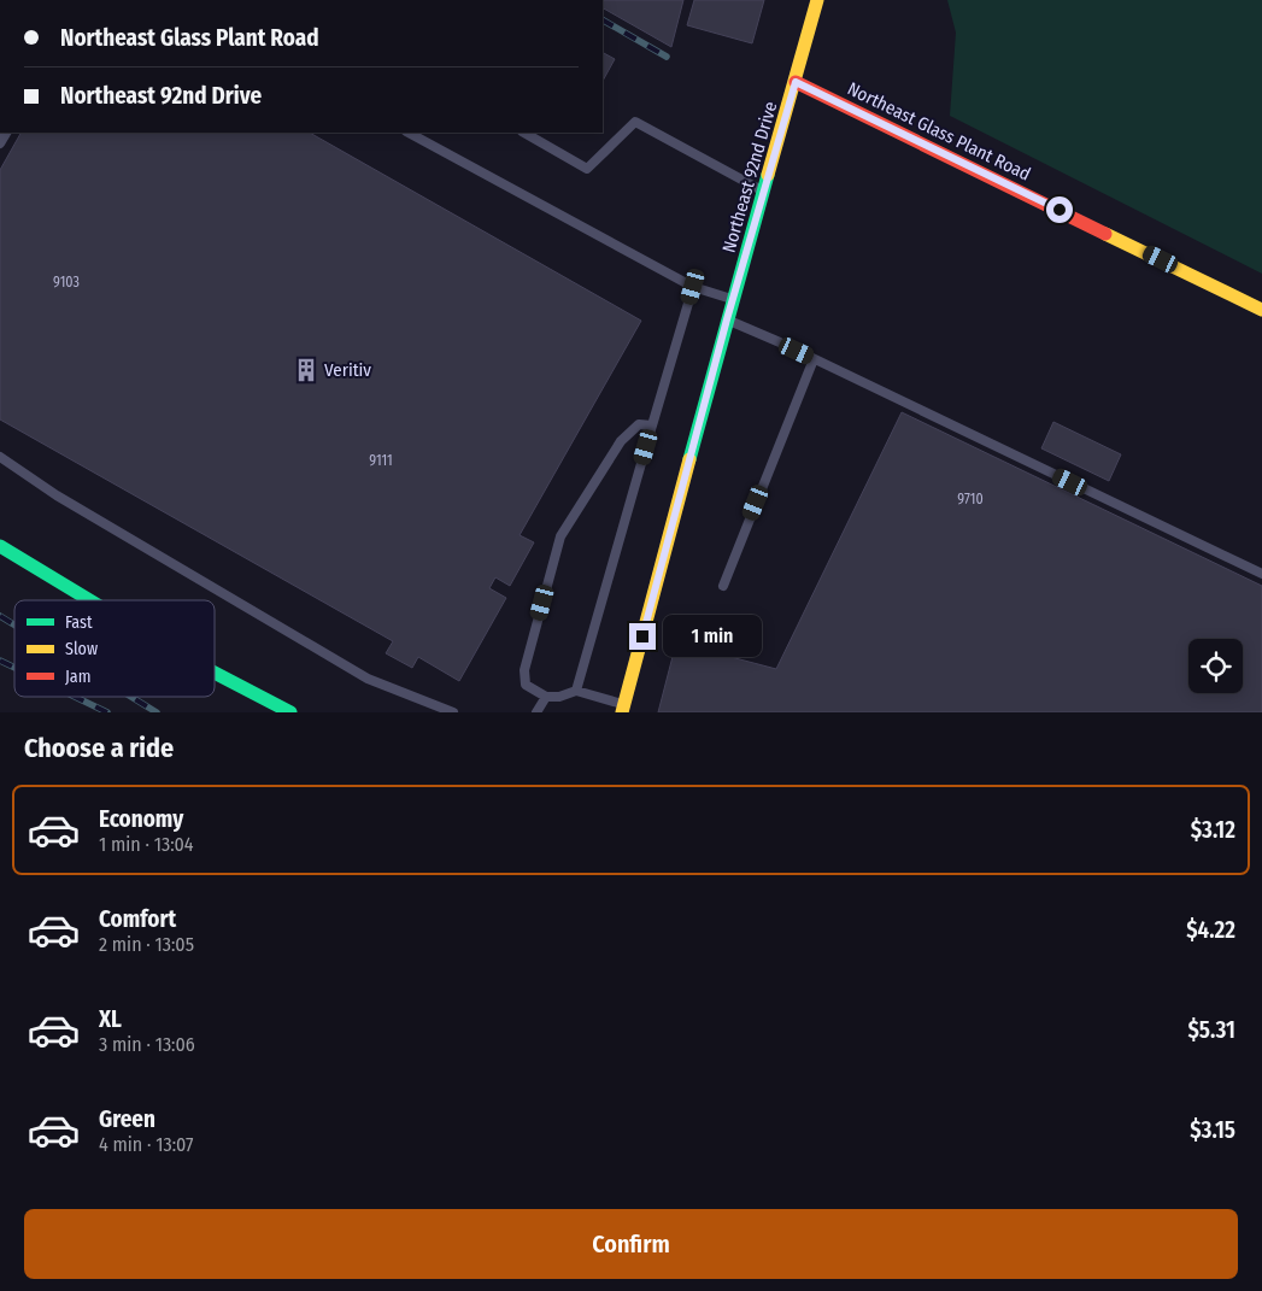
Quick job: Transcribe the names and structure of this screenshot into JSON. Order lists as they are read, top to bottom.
{
  "streets": {
    "street": ["Northeast Glass Plant Road", "Northeast 92nd Drive"]
  },
  "crossings": [
    ["Northeast Glass Plant Road", "Northeast 92nd Drive"]
  ],
  "places": {
    "building": ["Veritiv"]
  },
  "house_numbers": ["9103", "9111", "9710"],
  "legend": ["Fast", "Slow", "Jam"],
  "page": {
    "banner": ["Northeast Glass Plant Road", "Northeast 92nd Drive"],
    "bubble": "1 min",
    "heading": "Choose a ride",
    "list": [
      {
        "name": "Economy",
        "note": "1 min · 13:04",
        "value": "$3.12"
      },
      {
        "name": "Comfort",
        "note": "2 min · 13:05",
        "value": "$4.22"
      },
      {
        "name": "XL",
        "note": "3 min · 13:06",
        "value": "$5.31"
      },
      {
        "name": "Green",
        "note": "4 min · 13:07",
        "value": "$3.15"
      }
    ],
    "buttons": "Confirm"
  }
}
